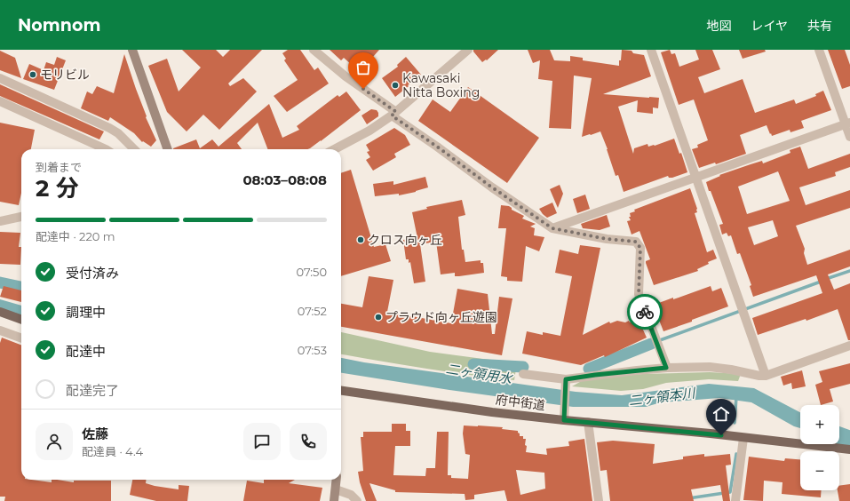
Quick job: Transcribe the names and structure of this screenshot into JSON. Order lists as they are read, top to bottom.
{
  "streets": {
    "main road": ["府中街道"]
  },
  "water": ["二ヶ領用水", "二ヶ領本川"],
  "places": [
    "モリビル",
    "Kawasaki Nitta Boxing",
    "クロス向ヶ丘",
    "プラウド向ヶ丘遊園"
  ],
  "page": {
    "header": "Nomnom",
    "nav": ["地図", "レイヤ", "共有"],
    "heading": ["2 分", "到着まで", "08:03–08:08"],
    "panel": ["佐藤", "配達員 · 4.4"],
    "bar": "配達中 · 220 m",
    "list": [
      ["受付済み", "07:50"],
      ["調理中", "07:52"],
      ["配達中", "07:53"],
      "配達完了"
    ],
    "map_buttons": ["+", "−"]
  }
}
